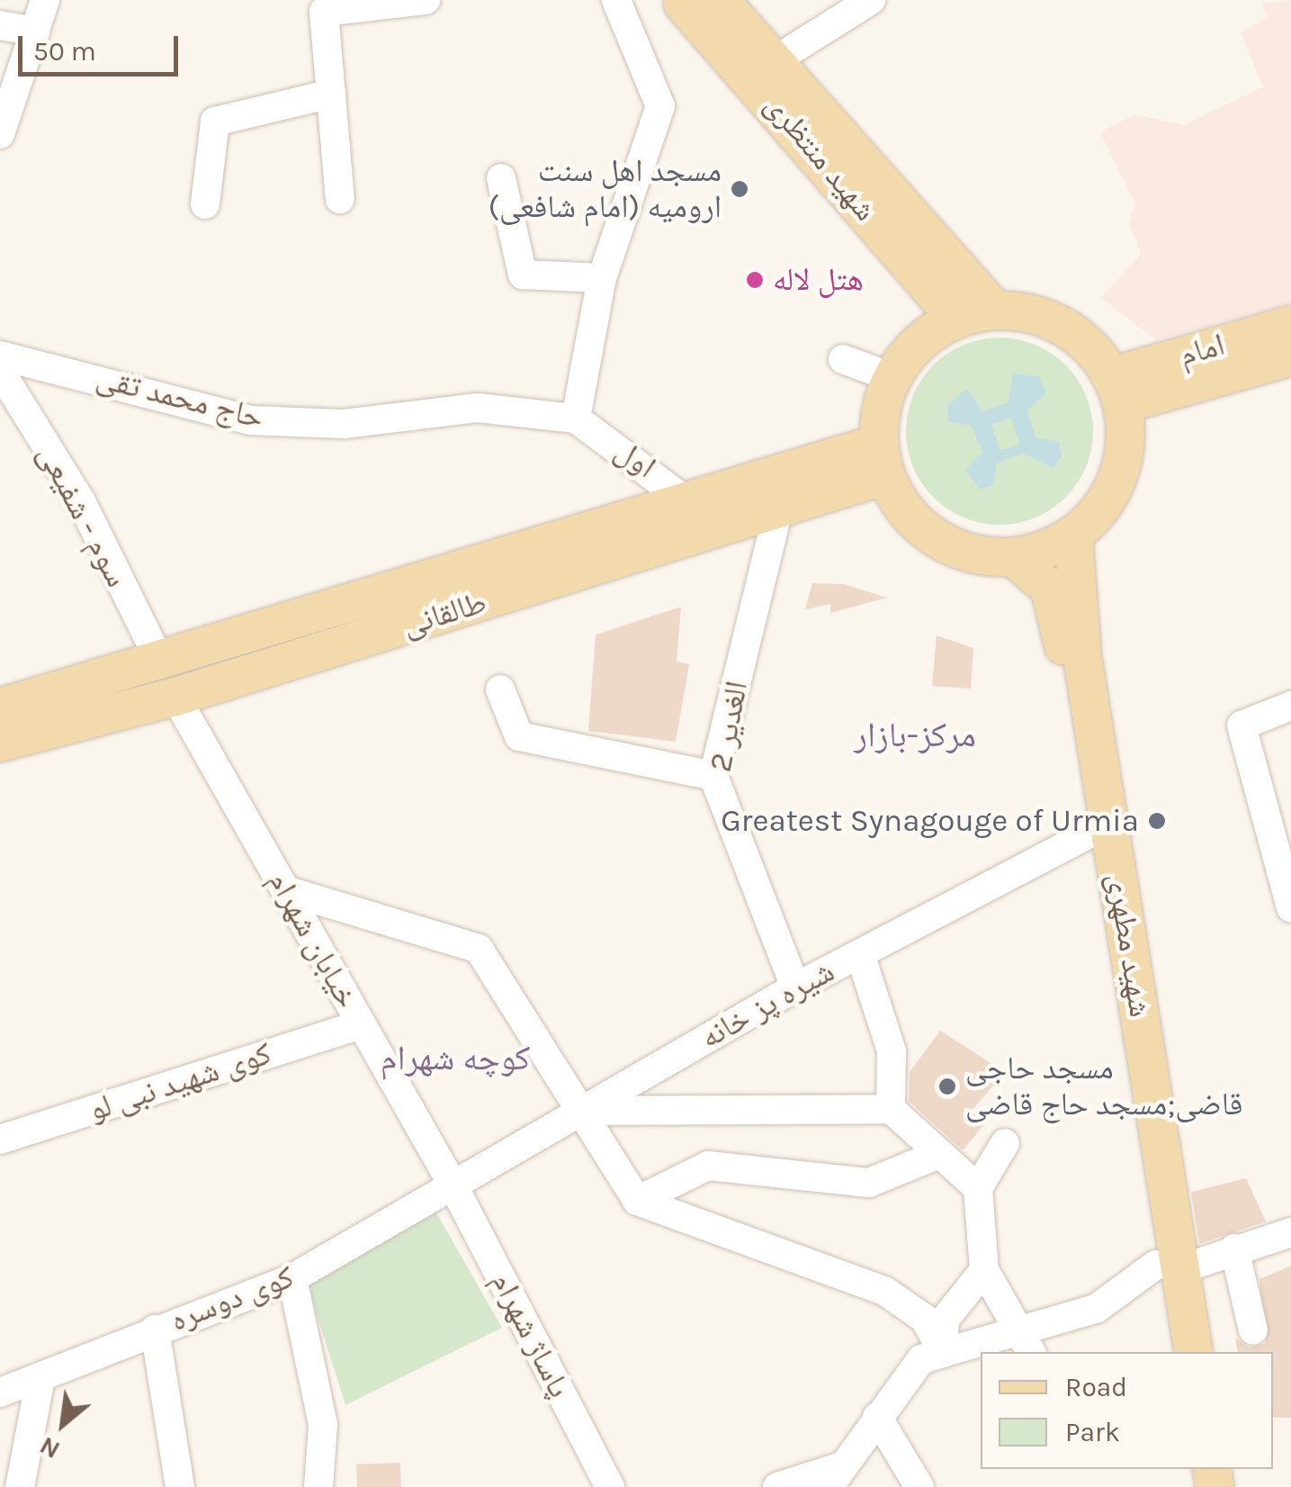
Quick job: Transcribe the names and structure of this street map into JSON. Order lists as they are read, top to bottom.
{
  "streets": {
    "main road": [
      "شهید منتظری",
      "امام",
      "طالقانی",
      "شهید مطهری"
    ],
    "street": [
      "حاج محمد تقی",
      "اول",
      "سوم - شفیعی",
      "2 الغدیر",
      "خیابان شهرام",
      "شیره پز خانه",
      "کوی شهید نبی لو",
      "کوی دوسره",
      "پاساژ شهرام"
    ]
  },
  "crossings": [
    ["شهید منتظری", "امام"],
    ["شهید منتظری", "طالقانی"],
    ["شهید منتظری", "شهید مطهری"],
    ["امام", "طالقانی"],
    ["امام", "شهید مطهری"],
    ["حاج محمد تقی", "اول"],
    ["اول", "طالقانی"],
    ["سوم - شفیعی", "طالقانی"],
    ["سوم - شفیعی", "خیابان شهرام"],
    ["طالقانی", "2 الغدیر"],
    ["طالقانی", "خیابان شهرام"],
    ["طالقانی", "شهید مطهری"],
    ["2 الغدیر", "شیره پز خانه"],
    ["خیابان شهرام", "شیره پز خانه"],
    ["خیابان شهرام", "کوی شهید نبی لو"],
    ["خیابان شهرام", "کوی دوسره"],
    ["خیابان شهرام", "پاساژ شهرام"],
    ["شهید مطهری", "شیره پز خانه"],
    ["شیره پز خانه", "کوی دوسره"],
    ["شیره پز خانه", "پاساژ شهرام"],
    ["کوی دوسره", "پاساژ شهرام"]
  ],
  "districts": ["مرکز-بازار", "کوچه شهرام"],
  "places": [
    "مسجد اهل سنت ارومیه (امام شافعی)",
    "هتل لاله",
    "Greatest Synagouge of Urmia",
    "مسجد حاجی قاضی;مسجد حاج قاضی"
  ],
  "legend": ["Road", "Park"],
  "scale_bar": "50 m",
  "north": "bottom left"
}
